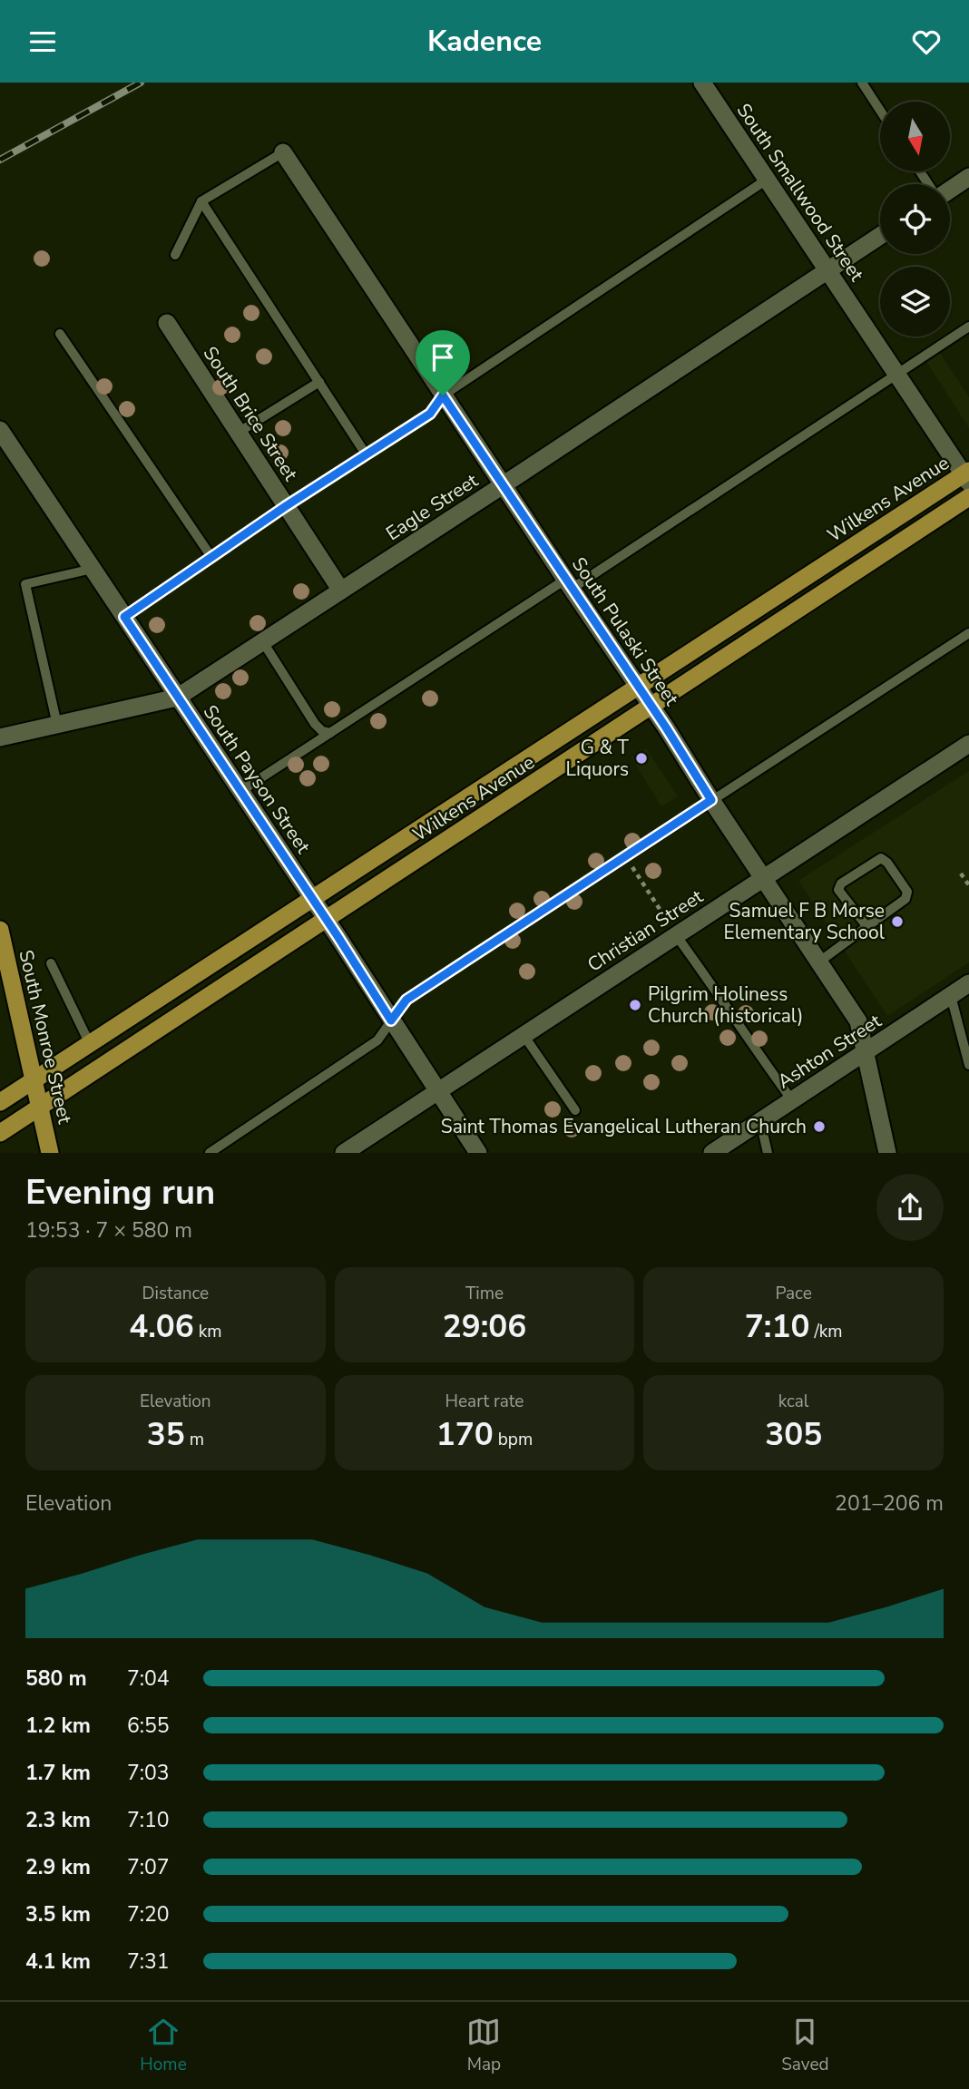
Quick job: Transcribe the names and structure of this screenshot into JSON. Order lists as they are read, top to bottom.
{
  "streets": {
    "main road": ["Wilkens Avenue", "South Monroe Street"],
    "street": [
      "South Smallwood Street",
      "South Brice Street",
      "Eagle Street",
      "South Pulaski Street",
      "South Payson Street",
      "Christian Street",
      "Ashton Street"
    ]
  },
  "crossings": [
    ["South Smallwood Street", "Wilkens Avenue"],
    ["South Smallwood Street", "Eagle Street"],
    ["South Brice Street", "Eagle Street"],
    ["Wilkens Avenue", "South Pulaski Street"],
    ["Wilkens Avenue", "South Payson Street"],
    ["Wilkens Avenue", "South Monroe Street"],
    ["Eagle Street", "South Pulaski Street"],
    ["Eagle Street", "South Payson Street"],
    ["South Pulaski Street", "Christian Street"],
    ["South Pulaski Street", "Ashton Street"],
    ["South Payson Street", "Christian Street"]
  ],
  "places": [
    "G & T Liquors",
    "Samuel F B Morse Elementary School",
    "Pilgrim Holiness Church (historical)",
    "Saint Thomas Evangelical Lutheran Church"
  ],
  "north": "bottom",
  "page": {
    "header": "Kadence",
    "heading": ["Evening run", "19:53 · 7 × 580 m"],
    "stats": [
      ["Distance", "4.06 km"],
      ["Time", "29:06"],
      ["Pace", "7:10 /km"],
      ["Elevation", "35 m"],
      ["Heart rate", "170 bpm"],
      ["kcal", "305"]
    ],
    "chart": ["Elevation", "201–206 m"],
    "list": [
      {
        "name": "580 m",
        "note": "7:04"
      },
      {
        "name": "1.2 km",
        "note": "6:55"
      },
      {
        "name": "1.7 km",
        "note": "7:03"
      },
      {
        "name": "2.3 km",
        "note": "7:10"
      },
      {
        "name": "2.9 km",
        "note": "7:07"
      },
      {
        "name": "3.5 km",
        "note": "7:20"
      },
      {
        "name": "4.1 km",
        "note": "7:31"
      }
    ],
    "tabs": ["Home", "Map", "Saved"]
  }
}
